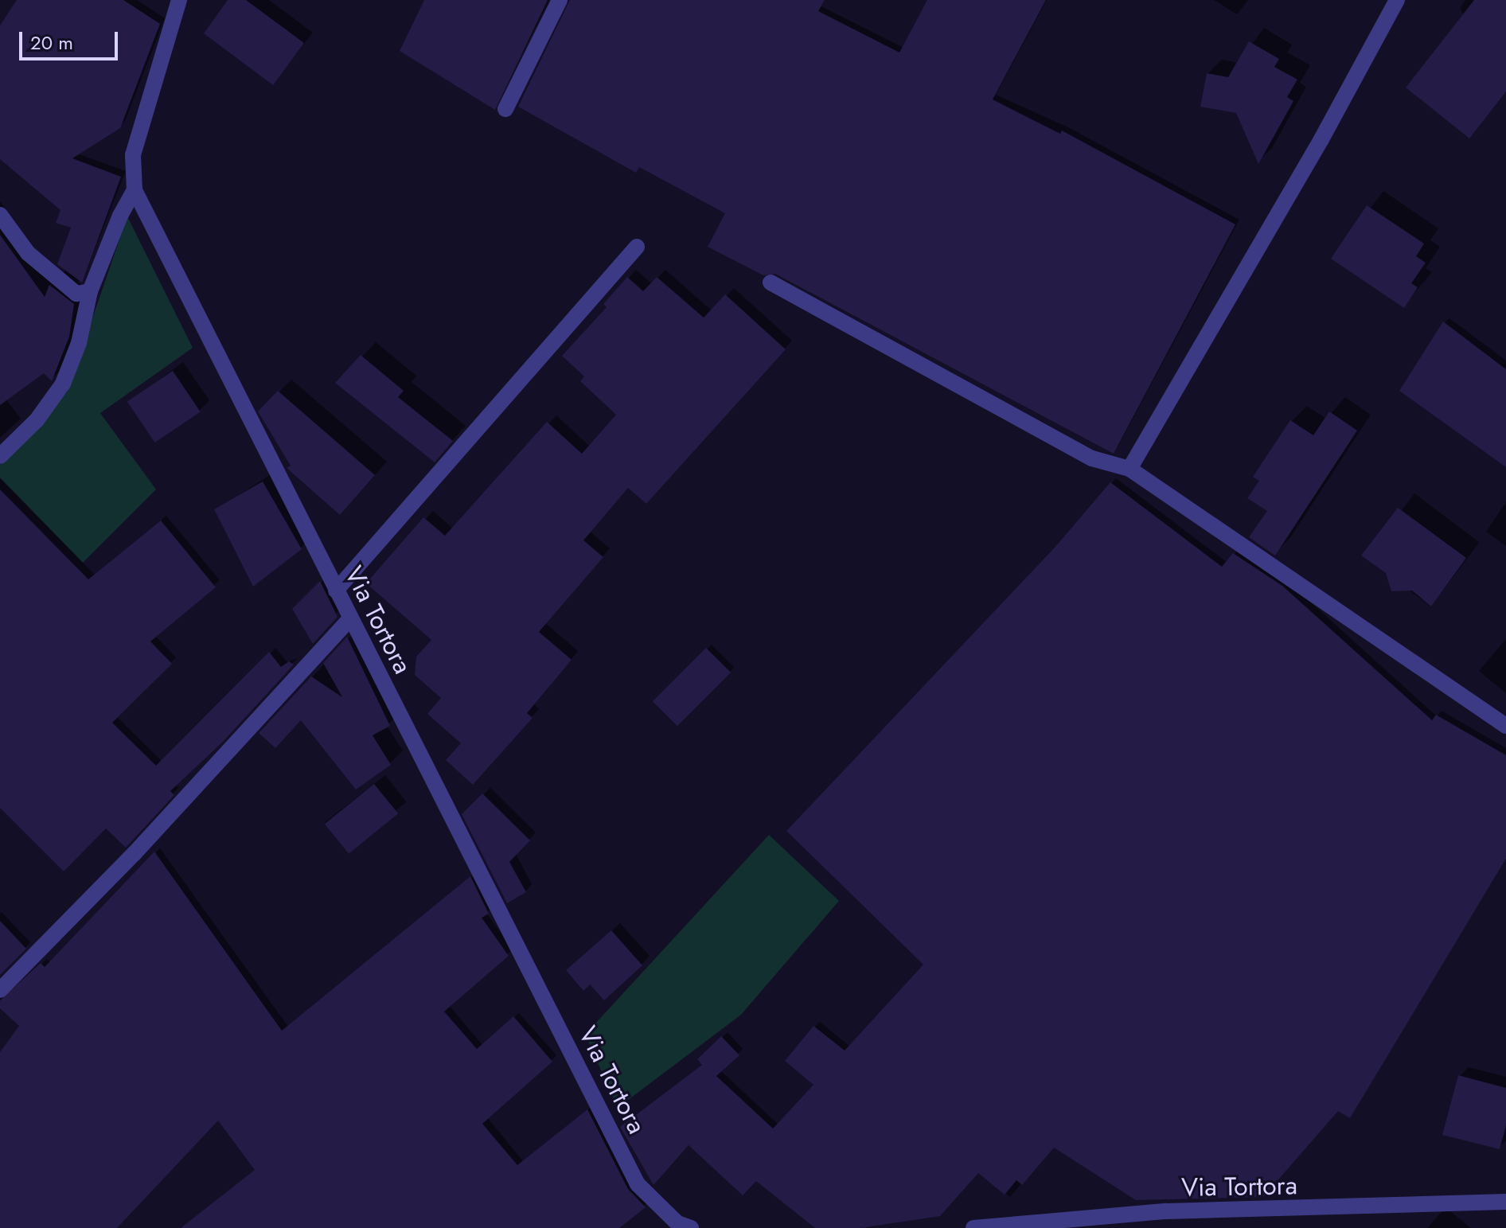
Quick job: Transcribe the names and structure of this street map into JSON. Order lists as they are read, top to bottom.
{
  "streets": {
    "street": ["Via Tortora"]
  },
  "scale_bar": "20 m"
}
